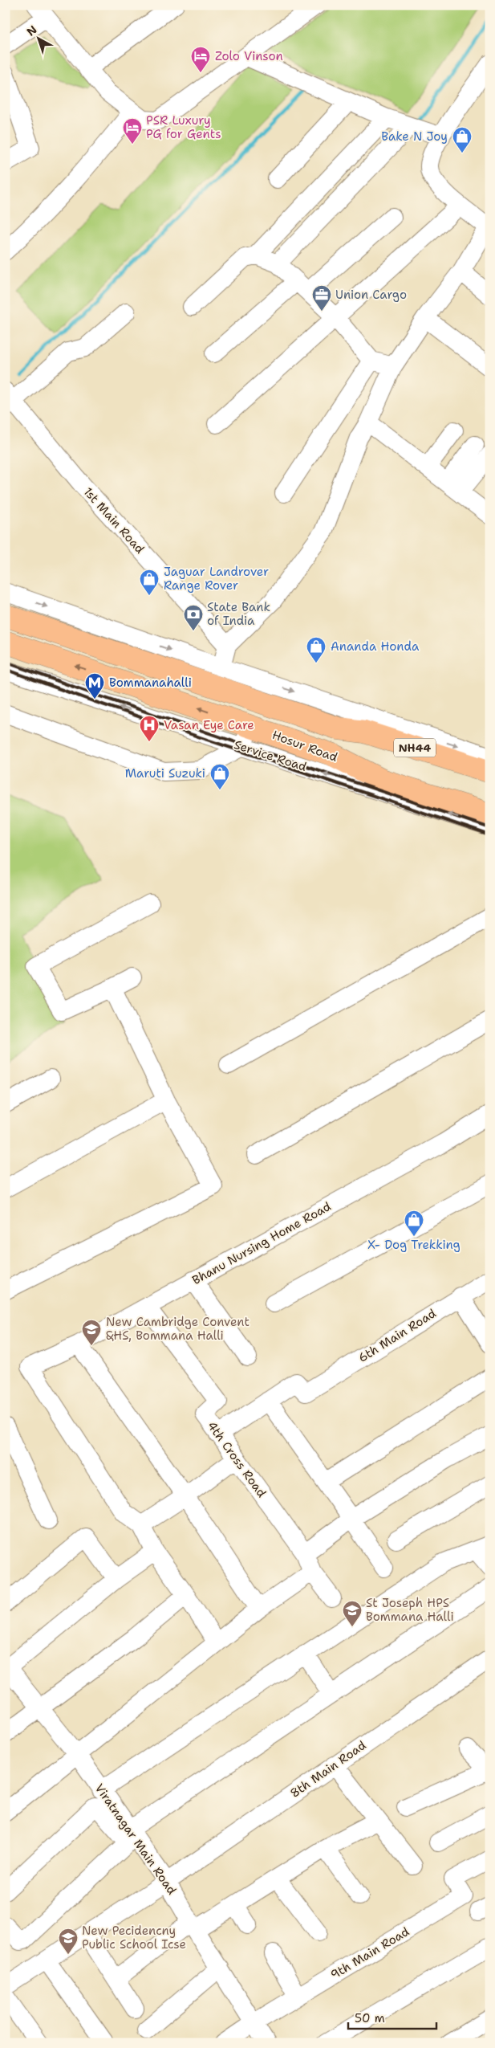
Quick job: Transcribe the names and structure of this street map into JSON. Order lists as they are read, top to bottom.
{
  "streets": {
    "highway": ["Hosur Road", "NH44"],
    "street": [
      "1st Main Road",
      "Service Road",
      "Bhanu Nursing Home Road",
      "6th Main Road",
      "4th Cross Road",
      "8th Main Road",
      "Viratnagar Main Road",
      "9th Main Road"
    ]
  },
  "crossings": [
    ["Hosur Road", "Service Road"],
    ["Bhanu Nursing Home Road", "4th Cross Road"],
    ["8th Main Road", "Viratnagar Main Road"],
    ["Viratnagar Main Road", "9th Main Road"]
  ],
  "places": {
    "hotel": ["Zolo Vinson", "PSR Luxury PG for Gents"],
    "shop": [
      "Bake N Joy",
      "Jaguar Landrover Range Rover",
      "Ananda Honda",
      "Maruti Suzuki",
      "X- Dog Trekking"
    ],
    "office": ["Union Cargo"],
    "bank": ["State Bank of India"],
    "metro station": ["Bommanahalli"],
    "hospital": ["Vasan Eye Care"],
    "school or university": ["New Cambridge Convent &HS, Bommana Halli", "St Joseph HPS Bommana Halli", "New Pecidencny Public School Icse"]
  },
  "scale_bar": "50 m",
  "north": "top left"
}
